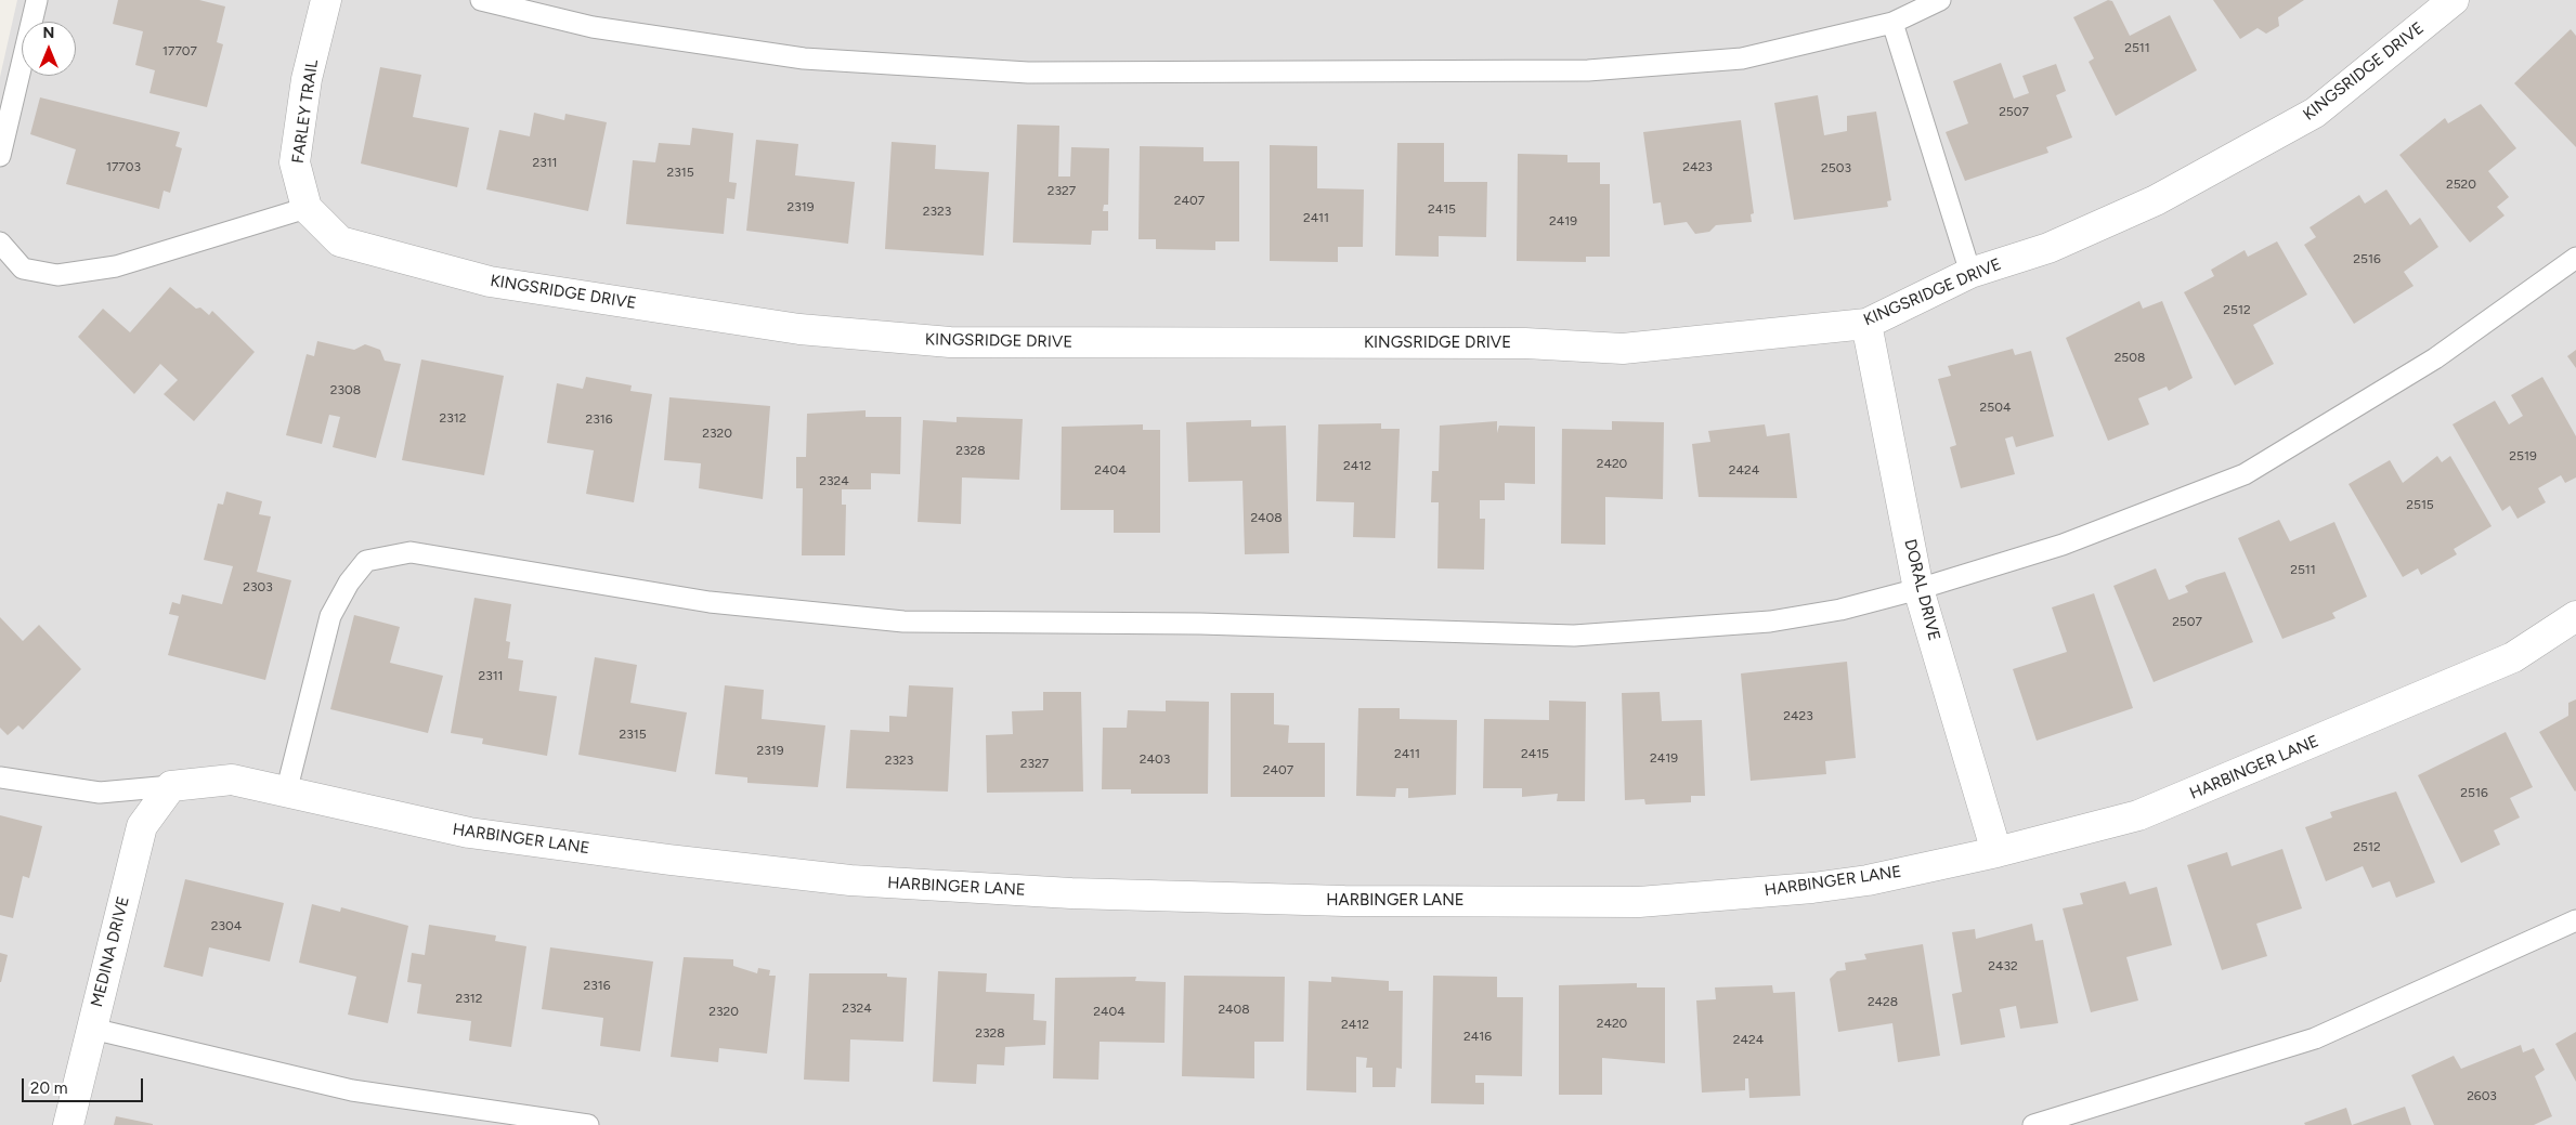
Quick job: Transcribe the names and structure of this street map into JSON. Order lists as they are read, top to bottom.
{
  "streets": {
    "street": [
      "KINGSRIDGE DRIVE",
      "FARLEY TRAIL",
      "DORAL DRIVE",
      "HARBINGER LANE",
      "MEDINA DRIVE"
    ]
  },
  "crossings": [
    ["KINGSRIDGE DRIVE", "FARLEY TRAIL"],
    ["KINGSRIDGE DRIVE", "DORAL DRIVE"],
    ["DORAL DRIVE", "HARBINGER LANE"],
    ["HARBINGER LANE", "MEDINA DRIVE"]
  ],
  "house_numbers": [
    "2511",
    "17707",
    "2507",
    "2311",
    "17703",
    "2423",
    "2503",
    "2315",
    "2520",
    "2327",
    "2407",
    "2319",
    "2415",
    "2323",
    "2411",
    "2419",
    "2516",
    "2512",
    "2508",
    "2308",
    "2504",
    "2312",
    "2316",
    "2320",
    "2328",
    "2519",
    "2420",
    "2412",
    "2404",
    "2424",
    "2324",
    "2515",
    "2408",
    "2511",
    "2303",
    "2507",
    "2311",
    "2423",
    "2315",
    "2319",
    "2411",
    "2415",
    "2419",
    "2403",
    "2323",
    "2327",
    "2407",
    "2516",
    "2512",
    "2304",
    "2432",
    "2316",
    "2312",
    "2428",
    "2324",
    "2408",
    "2320",
    "2404",
    "2420",
    "2412",
    "2328",
    "2416",
    "2424",
    "2603"
  ],
  "scale_bar": "20 m",
  "north": "top"
}
